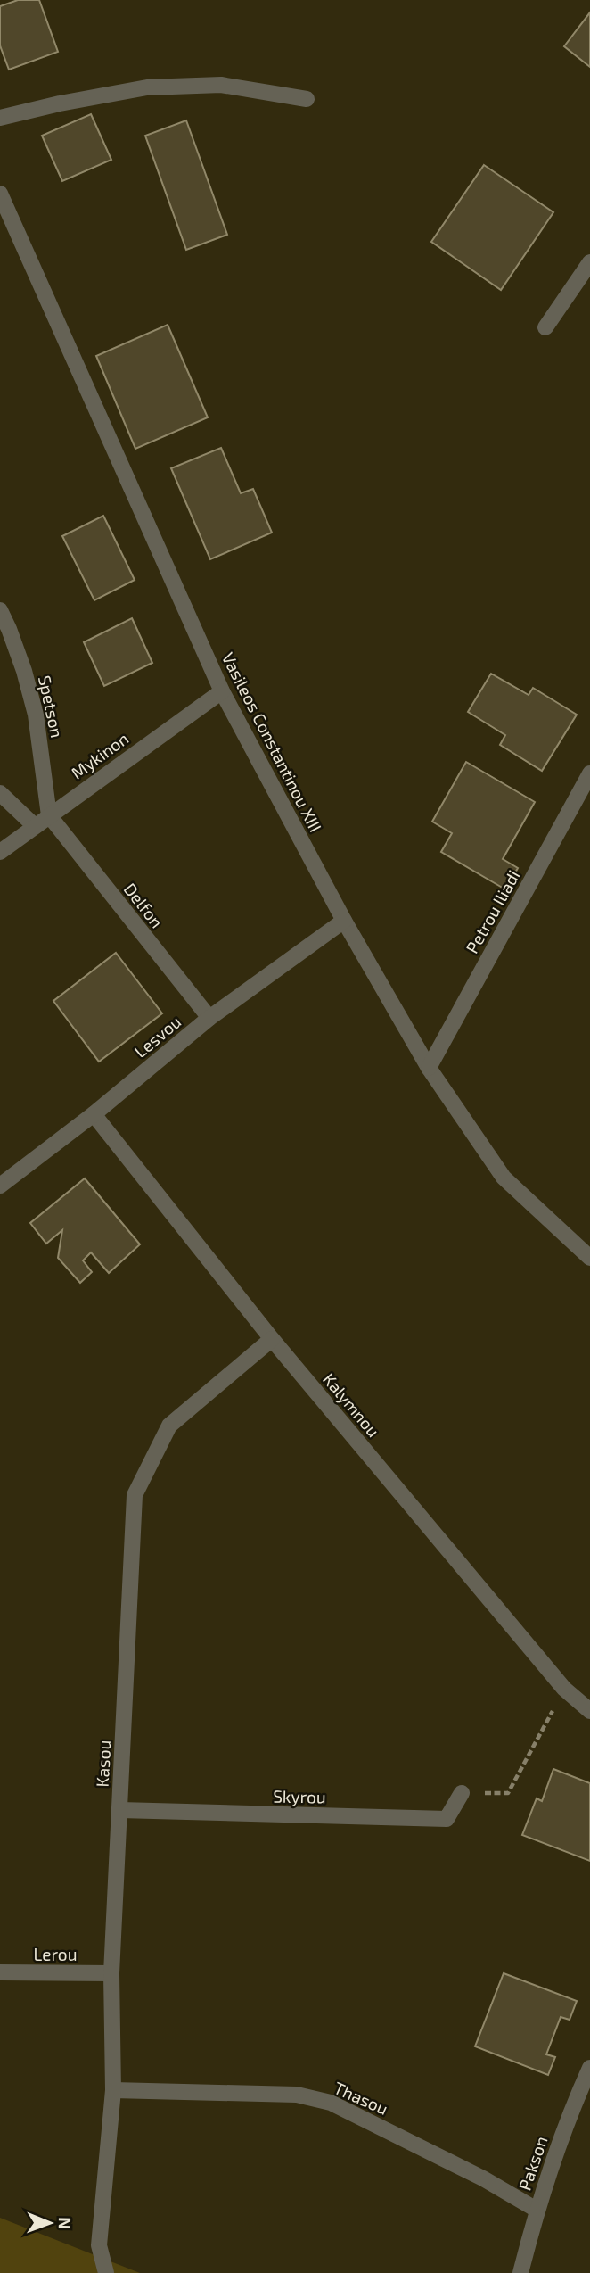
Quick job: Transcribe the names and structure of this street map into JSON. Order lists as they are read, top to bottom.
{
  "streets": {
    "street": [
      "Spetson",
      "Vasileos Constantinou XIII",
      "Mykinon",
      "Delfon",
      "Petrou Iliadi",
      "Lesvou",
      "Kalymnou",
      "Kasou",
      "Skyrou",
      "Lerou",
      "Thasou",
      "Pakson"
    ]
  },
  "crossings": [
    ["Spetson", "Mykinon"],
    ["Spetson", "Delfon"],
    ["Vasileos Constantinou XIII", "Mykinon"],
    ["Vasileos Constantinou XIII", "Petrou Iliadi"],
    ["Vasileos Constantinou XIII", "Lesvou"],
    ["Mykinon", "Delfon"],
    ["Delfon", "Lesvou"],
    ["Lesvou", "Kalymnou"],
    ["Kalymnou", "Kasou"],
    ["Kasou", "Skyrou"],
    ["Kasou", "Lerou"],
    ["Kasou", "Thasou"],
    ["Thasou", "Pakson"]
  ],
  "north": "right"
}
